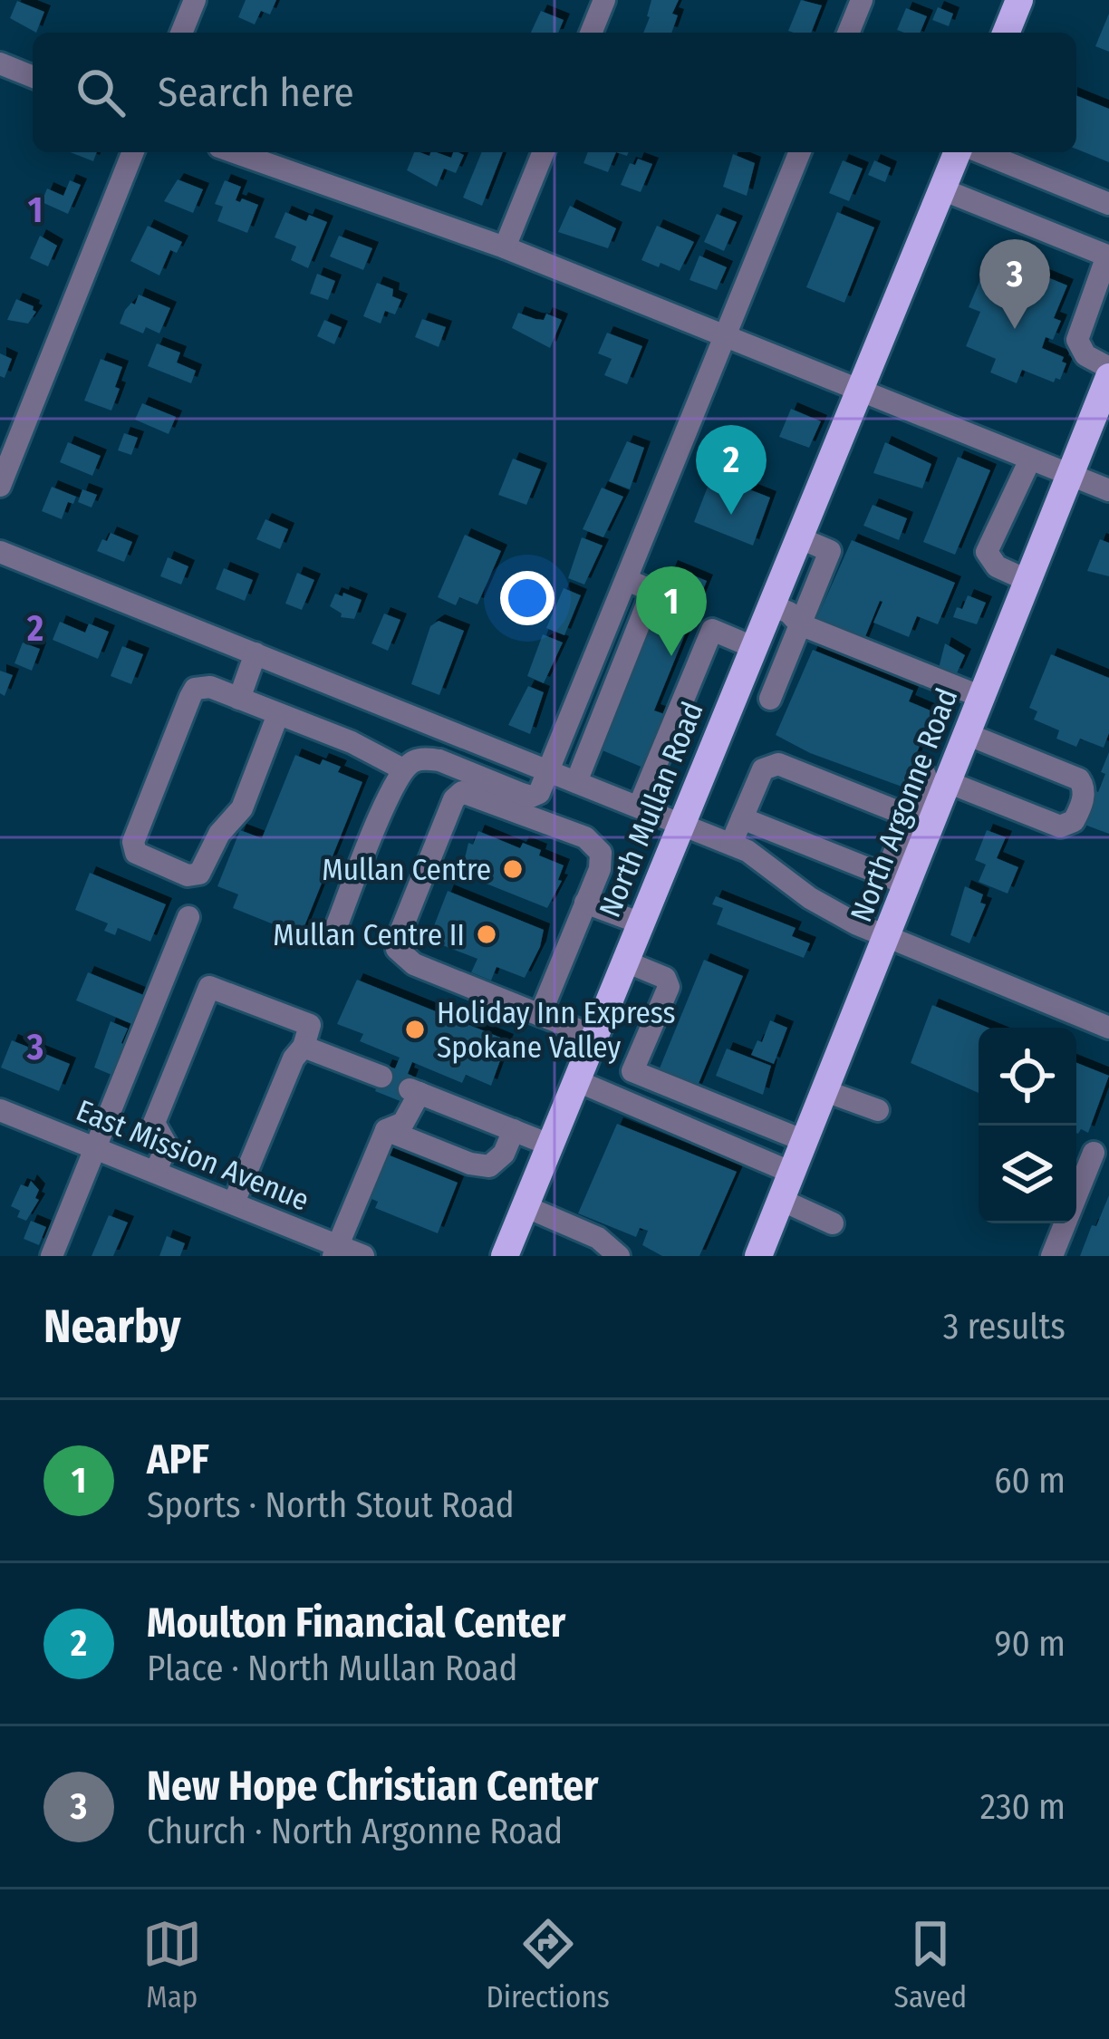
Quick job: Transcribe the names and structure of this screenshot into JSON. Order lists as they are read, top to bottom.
{
  "streets": {
    "main road": ["North Argonne Road", "North Mullan Road"],
    "street": ["East Mission Avenue"]
  },
  "places": ["Mullan Centre", "Mullan Centre II", "Holiday Inn Express Spokane Valley"],
  "page": {
    "search": "Search here",
    "pins": ["3", "2", "1"],
    "heading": ["Nearby", "3 results"],
    "list": [
      {
        "mark": "1",
        "name": "APF",
        "note": "Sports · North Stout Road",
        "value": "60 m"
      },
      {
        "mark": "2",
        "name": "Moulton Financial Center",
        "note": "Place · North Mullan Road",
        "value": "90 m"
      },
      {
        "mark": "3",
        "name": "New Hope Christian Center",
        "note": "Church · North Argonne Road",
        "value": "230 m"
      }
    ],
    "nav": ["Map", "Directions", "Saved"]
  },
  "grid": {
    "rows": ["1", "2", "3"]
  }
}
